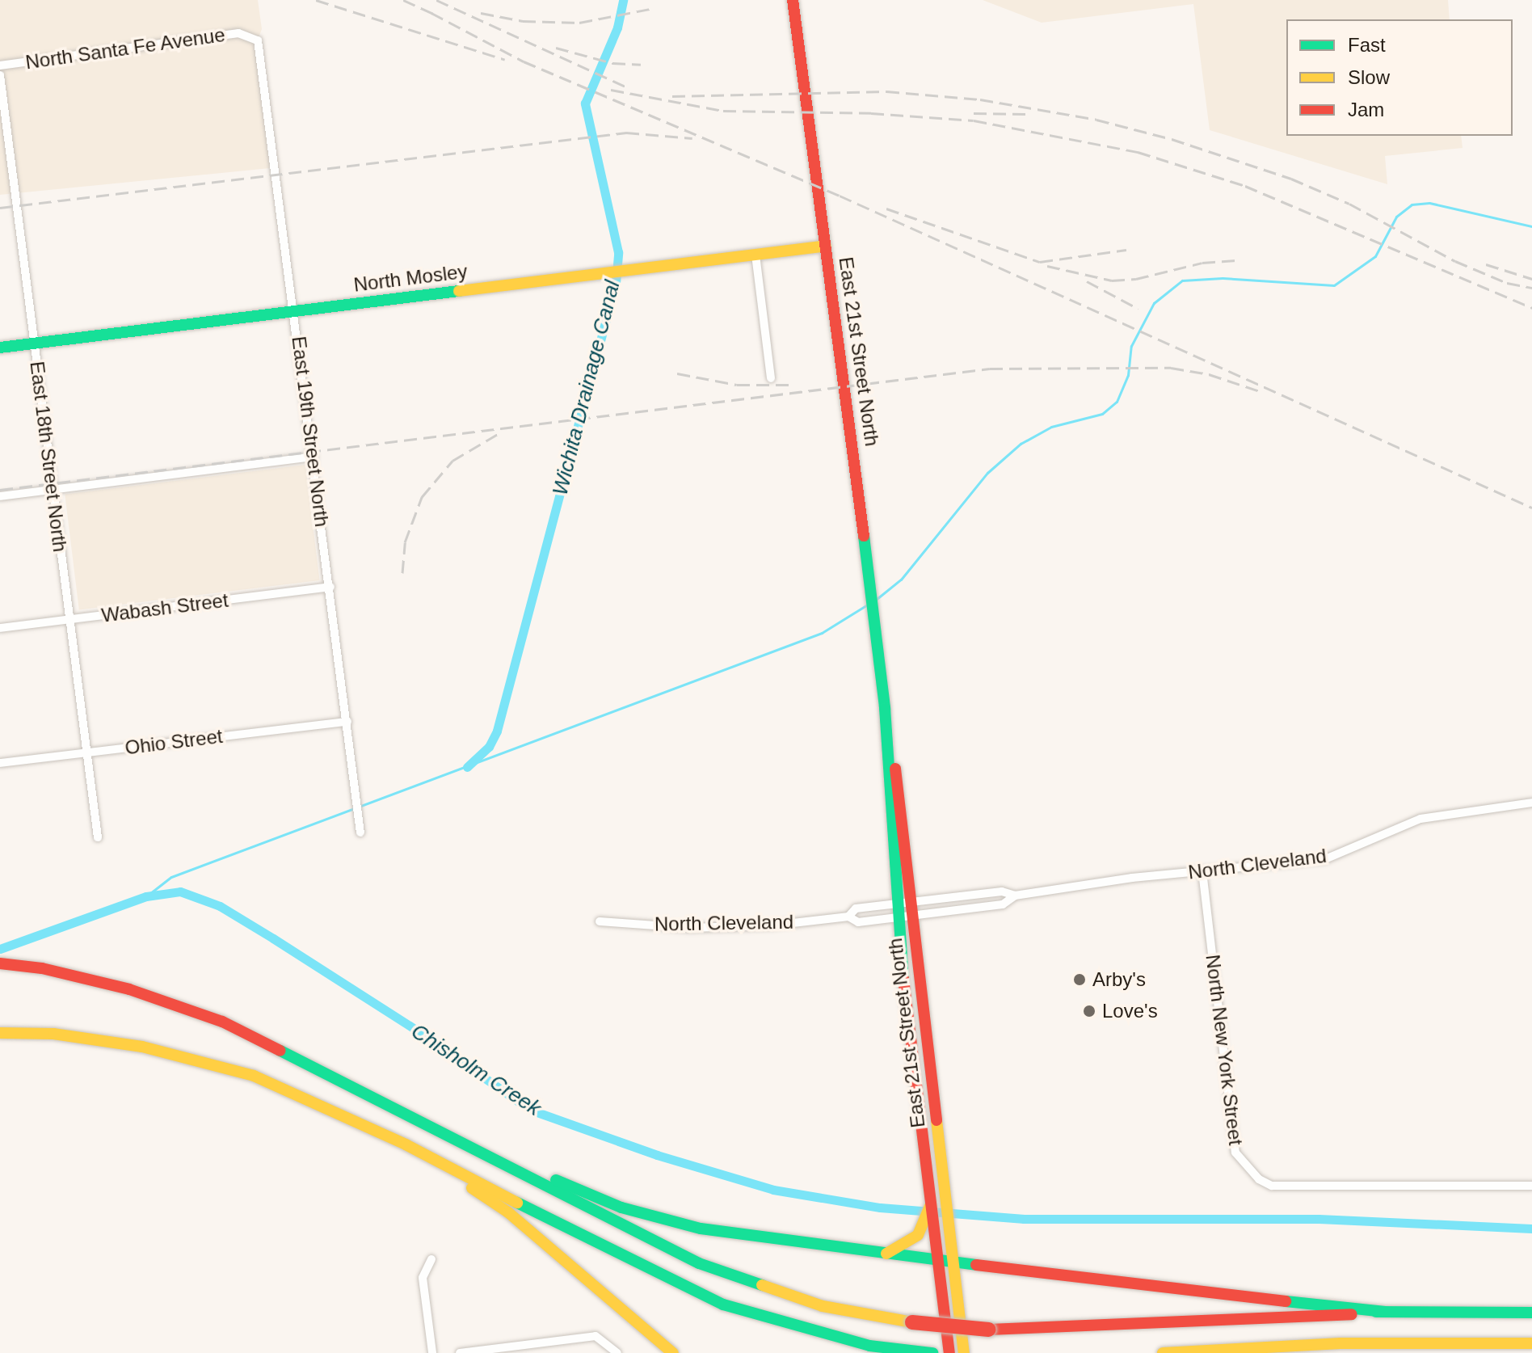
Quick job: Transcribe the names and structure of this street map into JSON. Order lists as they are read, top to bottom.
{
  "streets": {
    "main road": ["North Mosley", "East 21st Street North"],
    "street": [
      "North Santa Fe Avenue",
      "East 19th Street North",
      "East 18th Street North",
      "Wabash Street",
      "Ohio Street",
      "North Cleveland",
      "North New York Street"
    ]
  },
  "crossings": [
    ["North Santa Fe Avenue", "East 19th Street North"],
    ["North Mosley", "East 21st Street North"],
    ["North Mosley", "East 19th Street North"],
    ["North Mosley", "East 18th Street North"],
    ["East 21st Street North", "North Cleveland"],
    ["East 19th Street North", "Wabash Street"],
    ["East 19th Street North", "Ohio Street"],
    ["East 18th Street North", "Wabash Street"],
    ["East 18th Street North", "Ohio Street"],
    ["North Cleveland", "North New York Street"]
  ],
  "water": ["Wichita Drainage Canal", "Chisholm Creek"],
  "places": ["Arby's", "Love's"],
  "legend": ["Fast", "Slow", "Jam"]
}
